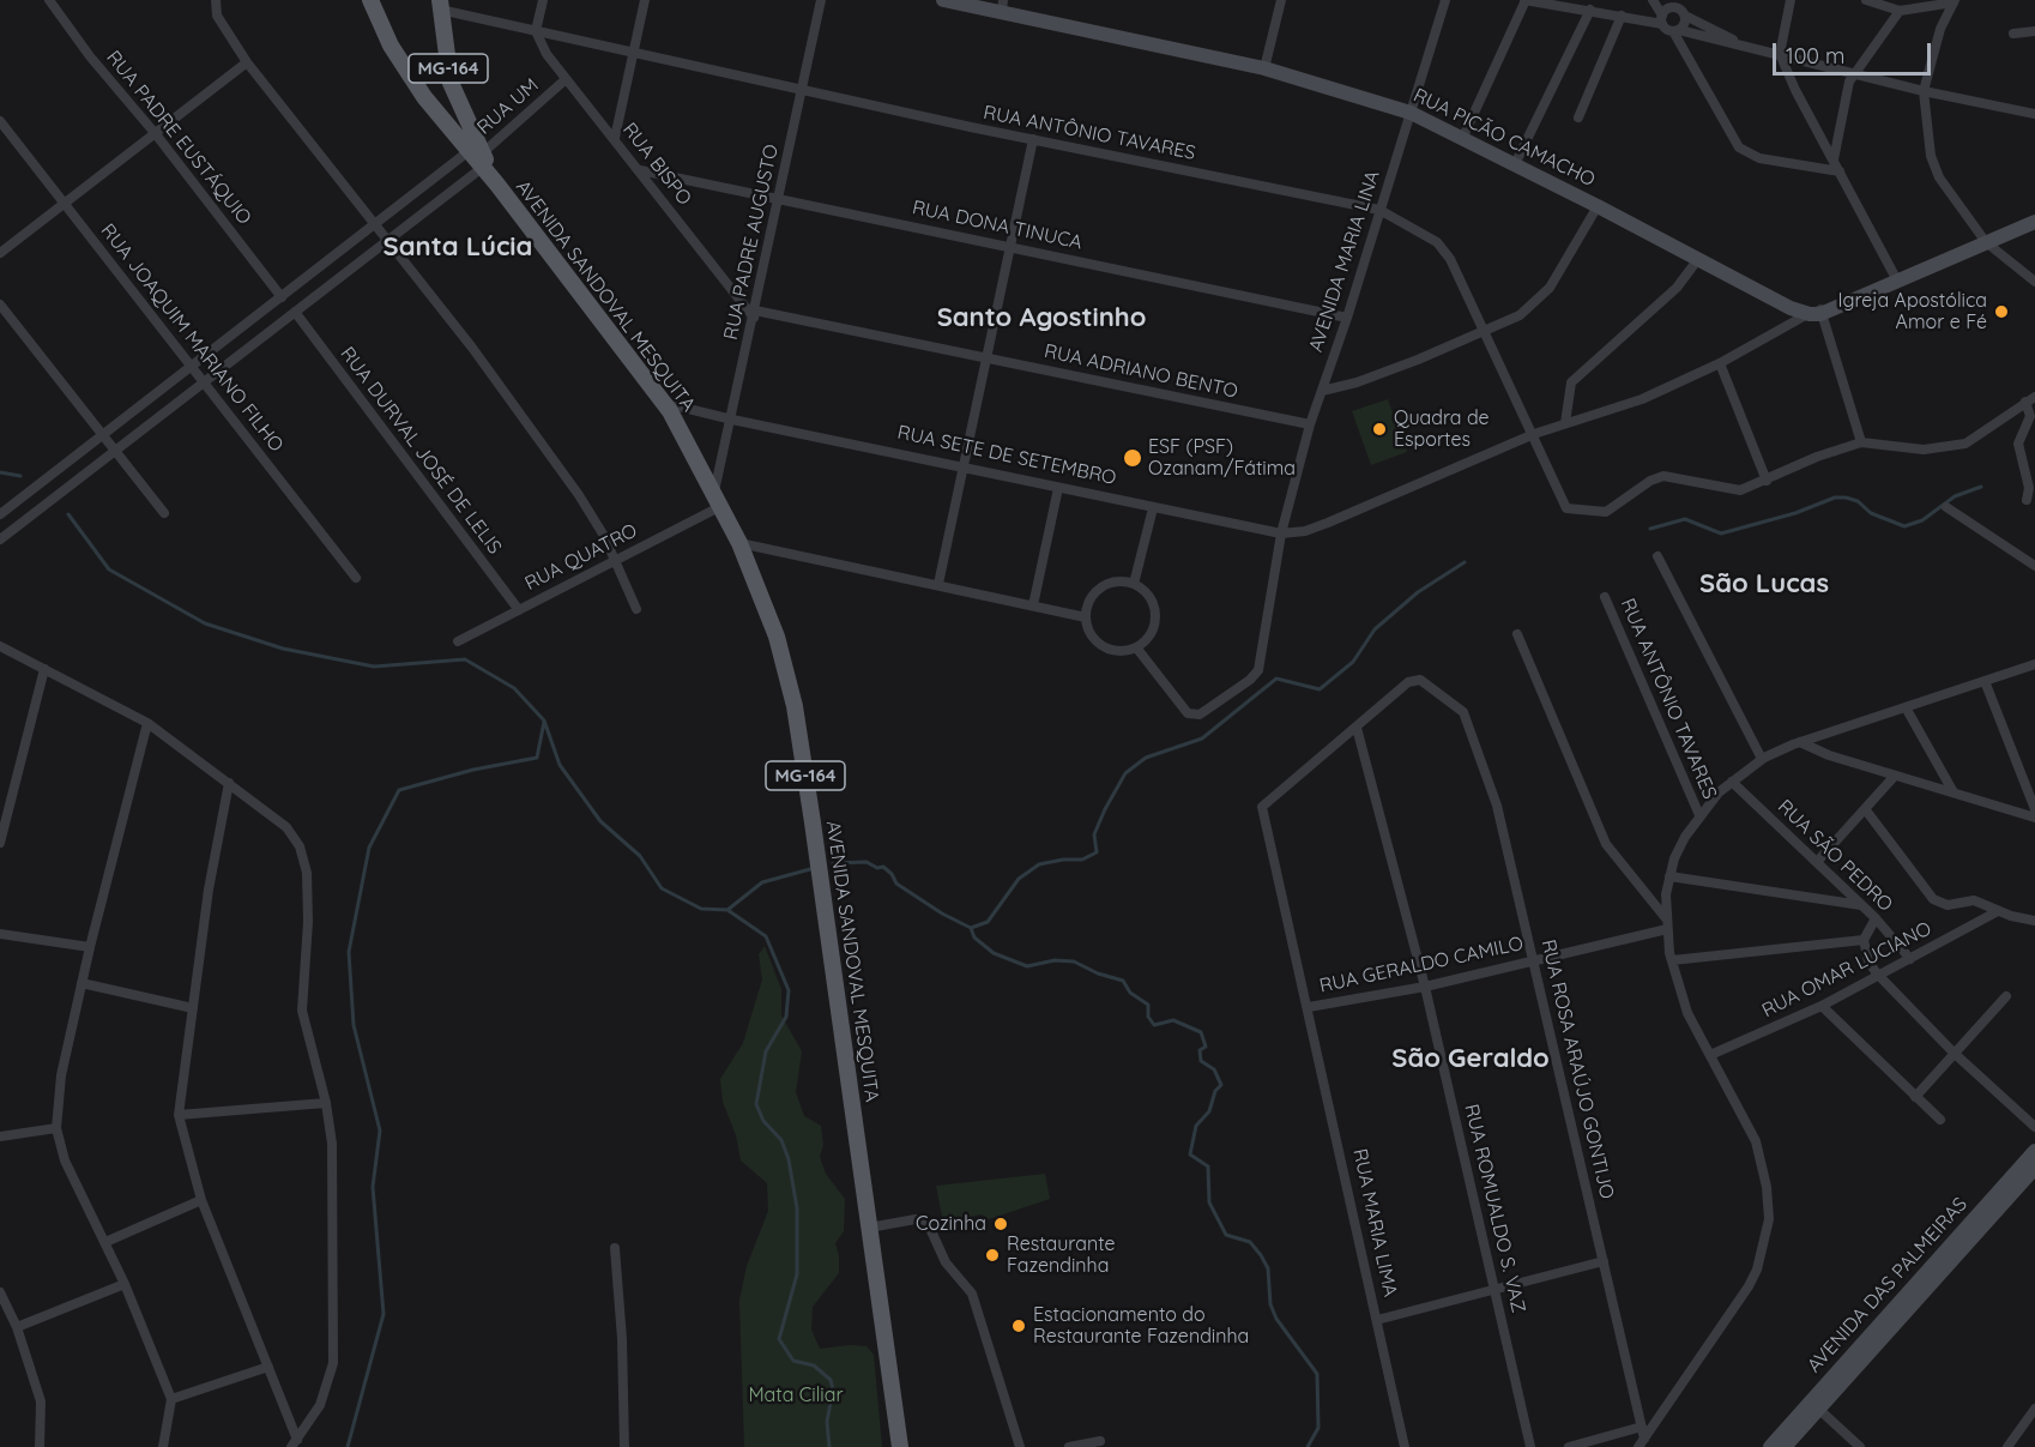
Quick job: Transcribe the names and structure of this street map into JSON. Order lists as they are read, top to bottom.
{
  "streets": {
    "main road": ["MG-164", "AVENIDA SANDOVAL MESQUITA"],
    "street": [
      "RUA UM",
      "RUA ANTÔNIO TAVARES",
      "RUA PADRE EUSTÁQUIO",
      "RUA PICÃO CAMACHO",
      "RUA BISPO",
      "RUA DONA TINUCA",
      "RUA PADRE AUGUSTO",
      "AVENIDA MARIA LINA",
      "RUA JOAQUIM MARIANO FILHO",
      "RUA ADRIANO BENTO",
      "RUA DURVAL JOSÉ DE LELIS",
      "RUA SETE DE SETEMBRO",
      "RUA QUATRO",
      "RUA SÃO PEDRO",
      "RUA GERALDO CAMILO",
      "RUA OMAR LUCIANO",
      "RUA ROSA ARAÚJO GONTIJO",
      "RUA ROMUALDO S. VAZ",
      "RUA MARIA LIMA",
      "AVENIDA DAS PALMEIRAS"
    ]
  },
  "crossings": [
    ["MG-164", "RUA UM"],
    ["MG-164", "RUA ANTÔNIO TAVARES"],
    ["MG-164", "AVENIDA SANDOVAL MESQUITA"],
    ["RUA UM", "RUA BISPO"],
    ["RUA UM", "AVENIDA SANDOVAL MESQUITA"],
    ["RUA ANTÔNIO TAVARES", "RUA BISPO"],
    ["RUA ANTÔNIO TAVARES", "RUA PADRE AUGUSTO"],
    ["RUA ANTÔNIO TAVARES", "AVENIDA MARIA LINA"],
    ["RUA ANTÔNIO TAVARES", "RUA SETE DE SETEMBRO"],
    ["RUA PICÃO CAMACHO", "AVENIDA MARIA LINA"],
    ["RUA PICÃO CAMACHO", "RUA SETE DE SETEMBRO"],
    ["RUA BISPO", "RUA DONA TINUCA"],
    ["RUA BISPO", "RUA PADRE AUGUSTO"],
    ["RUA BISPO", "RUA ADRIANO BENTO"],
    ["RUA DONA TINUCA", "RUA PADRE AUGUSTO"],
    ["RUA DONA TINUCA", "AVENIDA MARIA LINA"],
    ["RUA PADRE AUGUSTO", "AVENIDA SANDOVAL MESQUITA"],
    ["RUA PADRE AUGUSTO", "RUA ADRIANO BENTO"],
    ["RUA PADRE AUGUSTO", "RUA SETE DE SETEMBRO"],
    ["RUA PADRE AUGUSTO", "RUA QUATRO"],
    ["AVENIDA MARIA LINA", "RUA ADRIANO BENTO"],
    ["AVENIDA MARIA LINA", "RUA SETE DE SETEMBRO"],
    ["AVENIDA SANDOVAL MESQUITA", "RUA SETE DE SETEMBRO"],
    ["AVENIDA SANDOVAL MESQUITA", "RUA QUATRO"],
    ["RUA DURVAL JOSÉ DE LELIS", "RUA QUATRO"],
    ["RUA SÃO PEDRO", "RUA OMAR LUCIANO"],
    ["RUA GERALDO CAMILO", "RUA ROSA ARAÚJO GONTIJO"],
    ["RUA GERALDO CAMILO", "RUA ROMUALDO S. VAZ"],
    ["RUA GERALDO CAMILO", "RUA MARIA LIMA"],
    ["RUA ROSA ARAÚJO GONTIJO", "RUA ROMUALDO S. VAZ"],
    ["RUA ROSA ARAÚJO GONTIJO", "RUA MARIA LIMA"],
    ["RUA ROMUALDO S. VAZ", "RUA MARIA LIMA"]
  ],
  "districts": [
    "Santa Lúcia",
    "Santo Agostinho",
    "São Lucas",
    "São Geraldo"
  ],
  "parks": ["Mata Ciliar"],
  "places": [
    "Igreja Apostólica Amor e Fé",
    "Quadra de Esportes",
    "ESF (PSF) Ozanam/Fátima",
    "Cozinha",
    "Restaurante Fazendinha",
    "Estacionamento do Restaurante Fazendinha"
  ],
  "scale_bar": "100 m"
}
